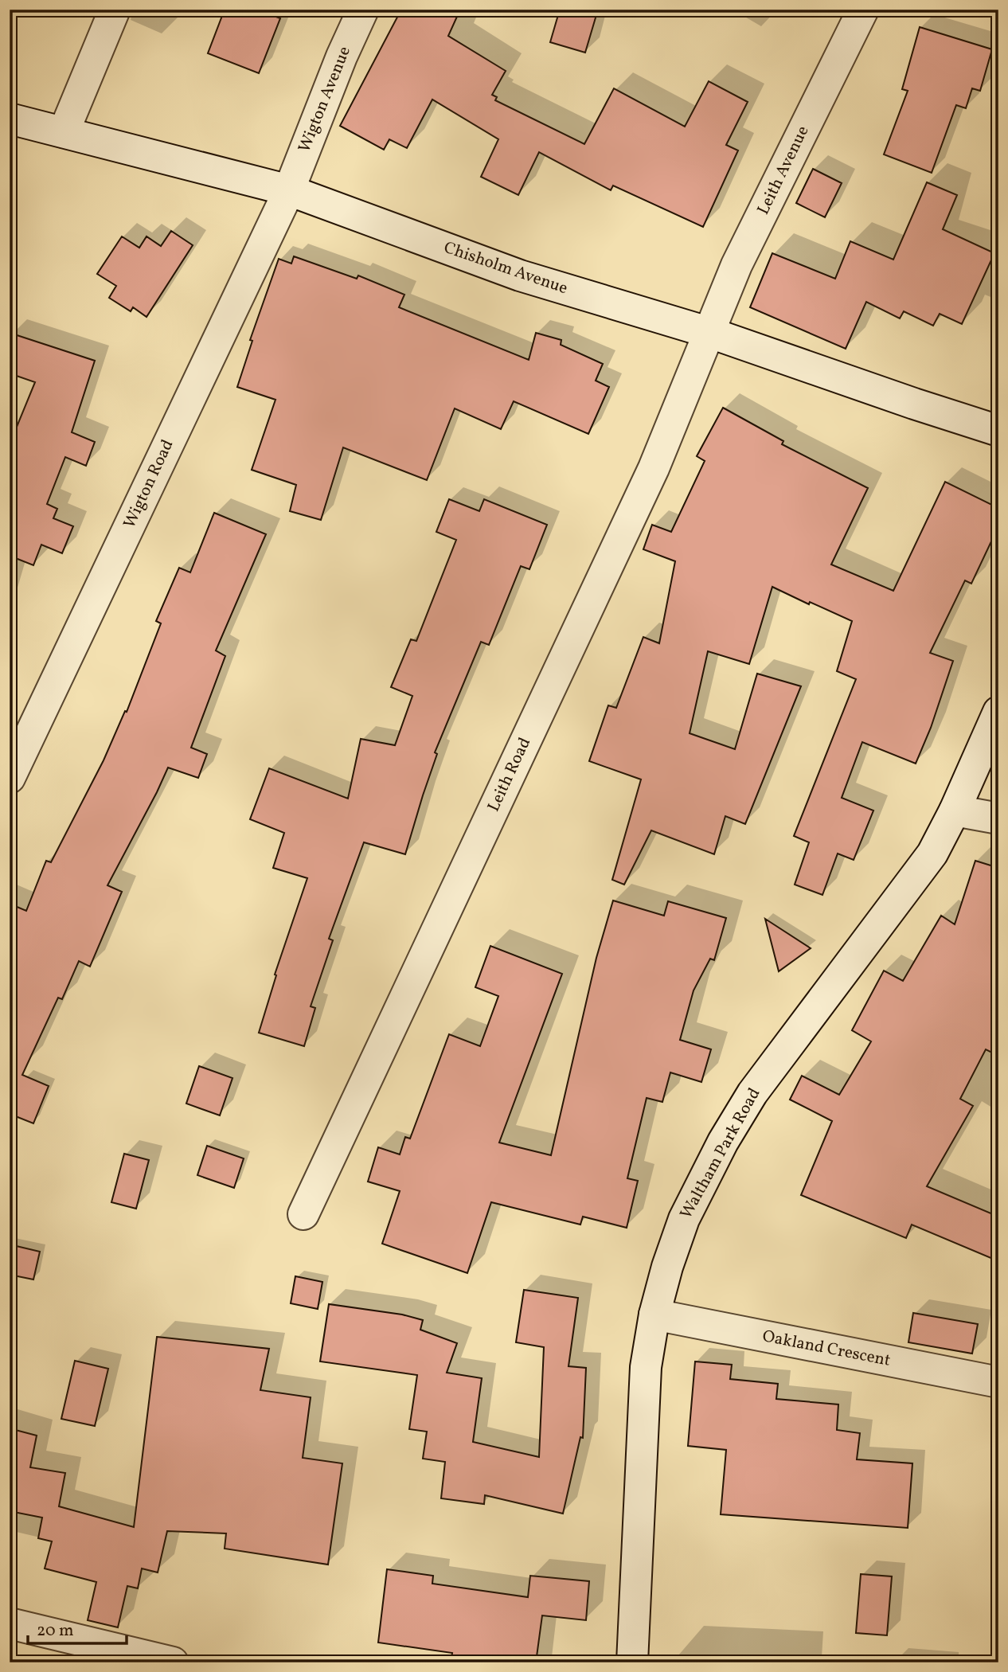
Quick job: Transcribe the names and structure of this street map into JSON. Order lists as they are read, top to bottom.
{
  "streets": {
    "street": [
      "Wigton Avenue",
      "Leith Avenue",
      "Chisholm Avenue",
      "Wigton Road",
      "Leith Road",
      "Waltham Park Road",
      "Oakland Crescent"
    ]
  },
  "crossings": [
    ["Wigton Avenue", "Chisholm Avenue"],
    ["Wigton Avenue", "Wigton Road"],
    ["Leith Avenue", "Chisholm Avenue"],
    ["Leith Avenue", "Leith Road"],
    ["Chisholm Avenue", "Wigton Road"],
    ["Chisholm Avenue", "Leith Road"],
    ["Waltham Park Road", "Oakland Crescent"]
  ],
  "scale_bar": "20 m"
}
